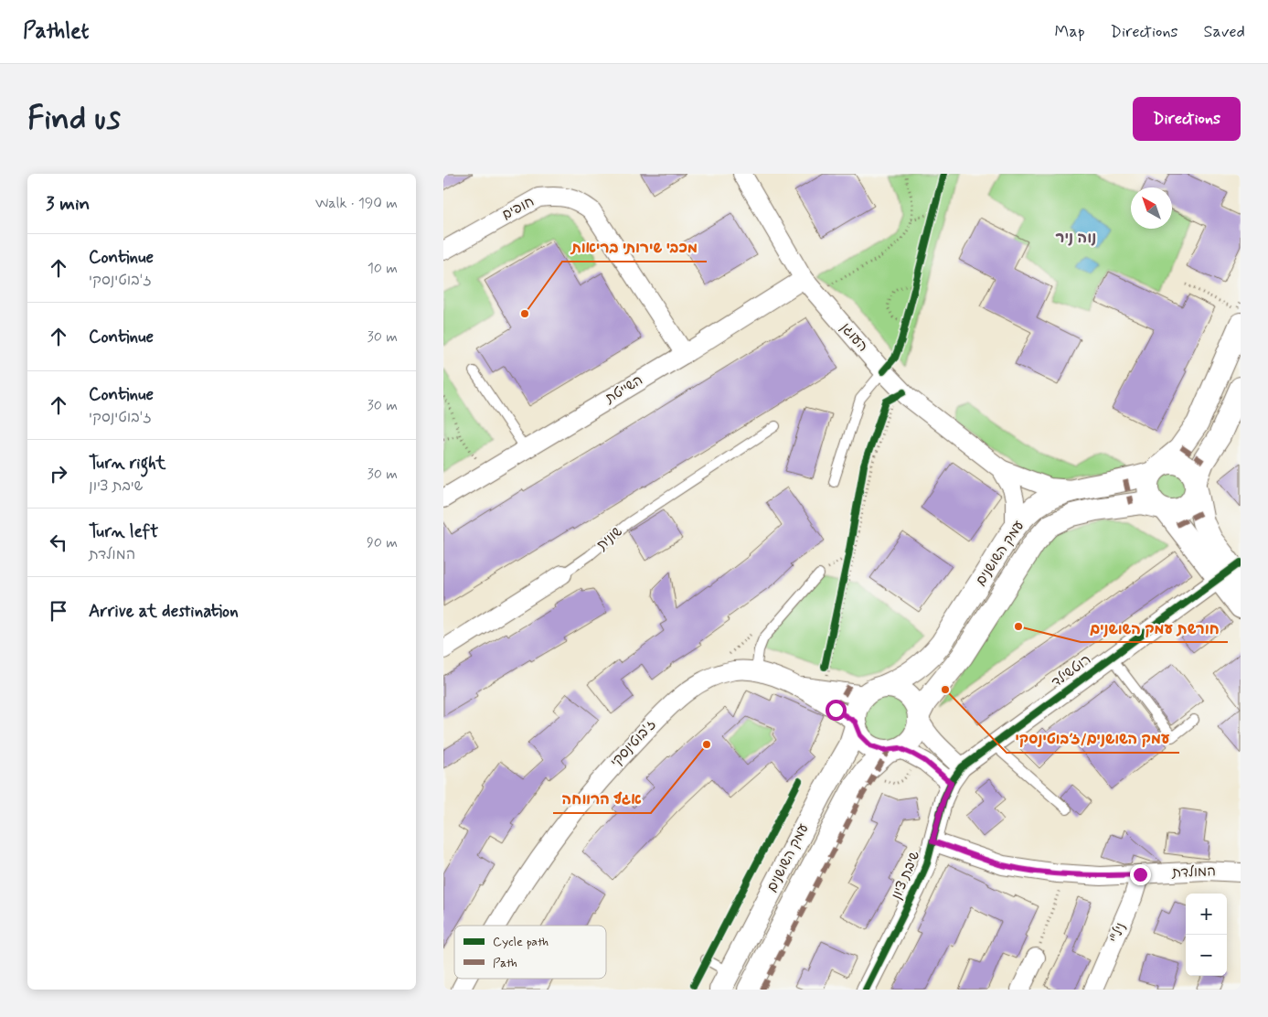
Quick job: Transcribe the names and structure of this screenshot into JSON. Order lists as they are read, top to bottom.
{
  "streets": {
    "street": [
      "חופים",
      "העוגן",
      "השייטת",
      "שונית",
      "עמק השושנים",
      "רוטשילד",
      "ז'בוטינסקי",
      "המולדת",
      "שיבת ציון",
      "ניל\"י"
    ]
  },
  "crossings": [
    ["חופים", "השייטת"],
    ["העוגן", "השייטת"],
    ["העוגן", "עמק השושנים"],
    ["עמק השושנים", "ז'בוטינסקי"],
    ["רוטשילד", "שיבת ציון"],
    ["המולדת", "שיבת ציון"],
    ["המולדת", "ניל\"י"]
  ],
  "districts": ["נוה ניר"],
  "places": [
    "מכבי שירותי בריאות",
    "חורשת עמק השושנים",
    "עמק השושנים/ז׳בוטינסקי",
    "אגף הרווחה"
  ],
  "legend": ["Cycle path", "Path"],
  "north": "top left",
  "page": {
    "header": "Pathlet",
    "nav": ["Map", "Directions", "Saved"],
    "buttons": "Directions",
    "title": "Find us",
    "heading": ["3 min", "Walk · 190 m"],
    "list": [
      ["Continue", "ז'בוטינסקי", "10 m"],
      ["Continue", "30 m"],
      ["Continue", "ז'בוטינסקי", "30 m"],
      ["Turn right", "שיבת ציון", "30 m"],
      ["Turn left", "המולדת", "90 m"],
      "Arrive at destination"
    ],
    "map_buttons": ["+", "−"]
  }
}
